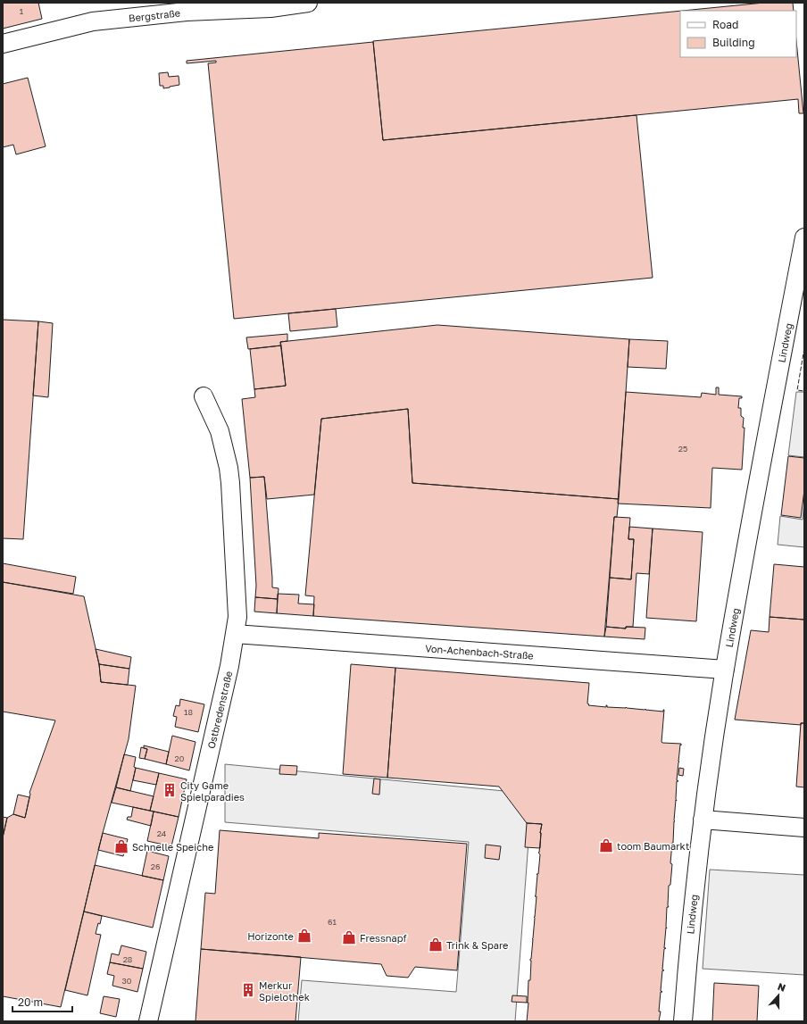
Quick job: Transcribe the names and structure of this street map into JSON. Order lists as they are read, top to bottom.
{
  "streets": {
    "street": [
      "Bergstraße",
      "Lindweg",
      "Von-Achenbach-Straße",
      "Ostbredenstraße"
    ]
  },
  "crossings": [
    ["Lindweg", "Von-Achenbach-Straße"],
    ["Von-Achenbach-Straße", "Ostbredenstraße"]
  ],
  "places": {
    "building": ["City Game Spielparadies", "Merkur Spielothek"],
    "shop": [
      "toom Baumarkt",
      "Schnelle Speiche",
      "Horizonte",
      "Fressnapf",
      "Trink & Spare"
    ]
  },
  "house_numbers": [
    "1",
    "25",
    "18",
    "20",
    "24",
    "26",
    "61",
    "28",
    "30"
  ],
  "legend": ["Road", "Building"],
  "scale_bar": "20 m",
  "north": "top"
}
